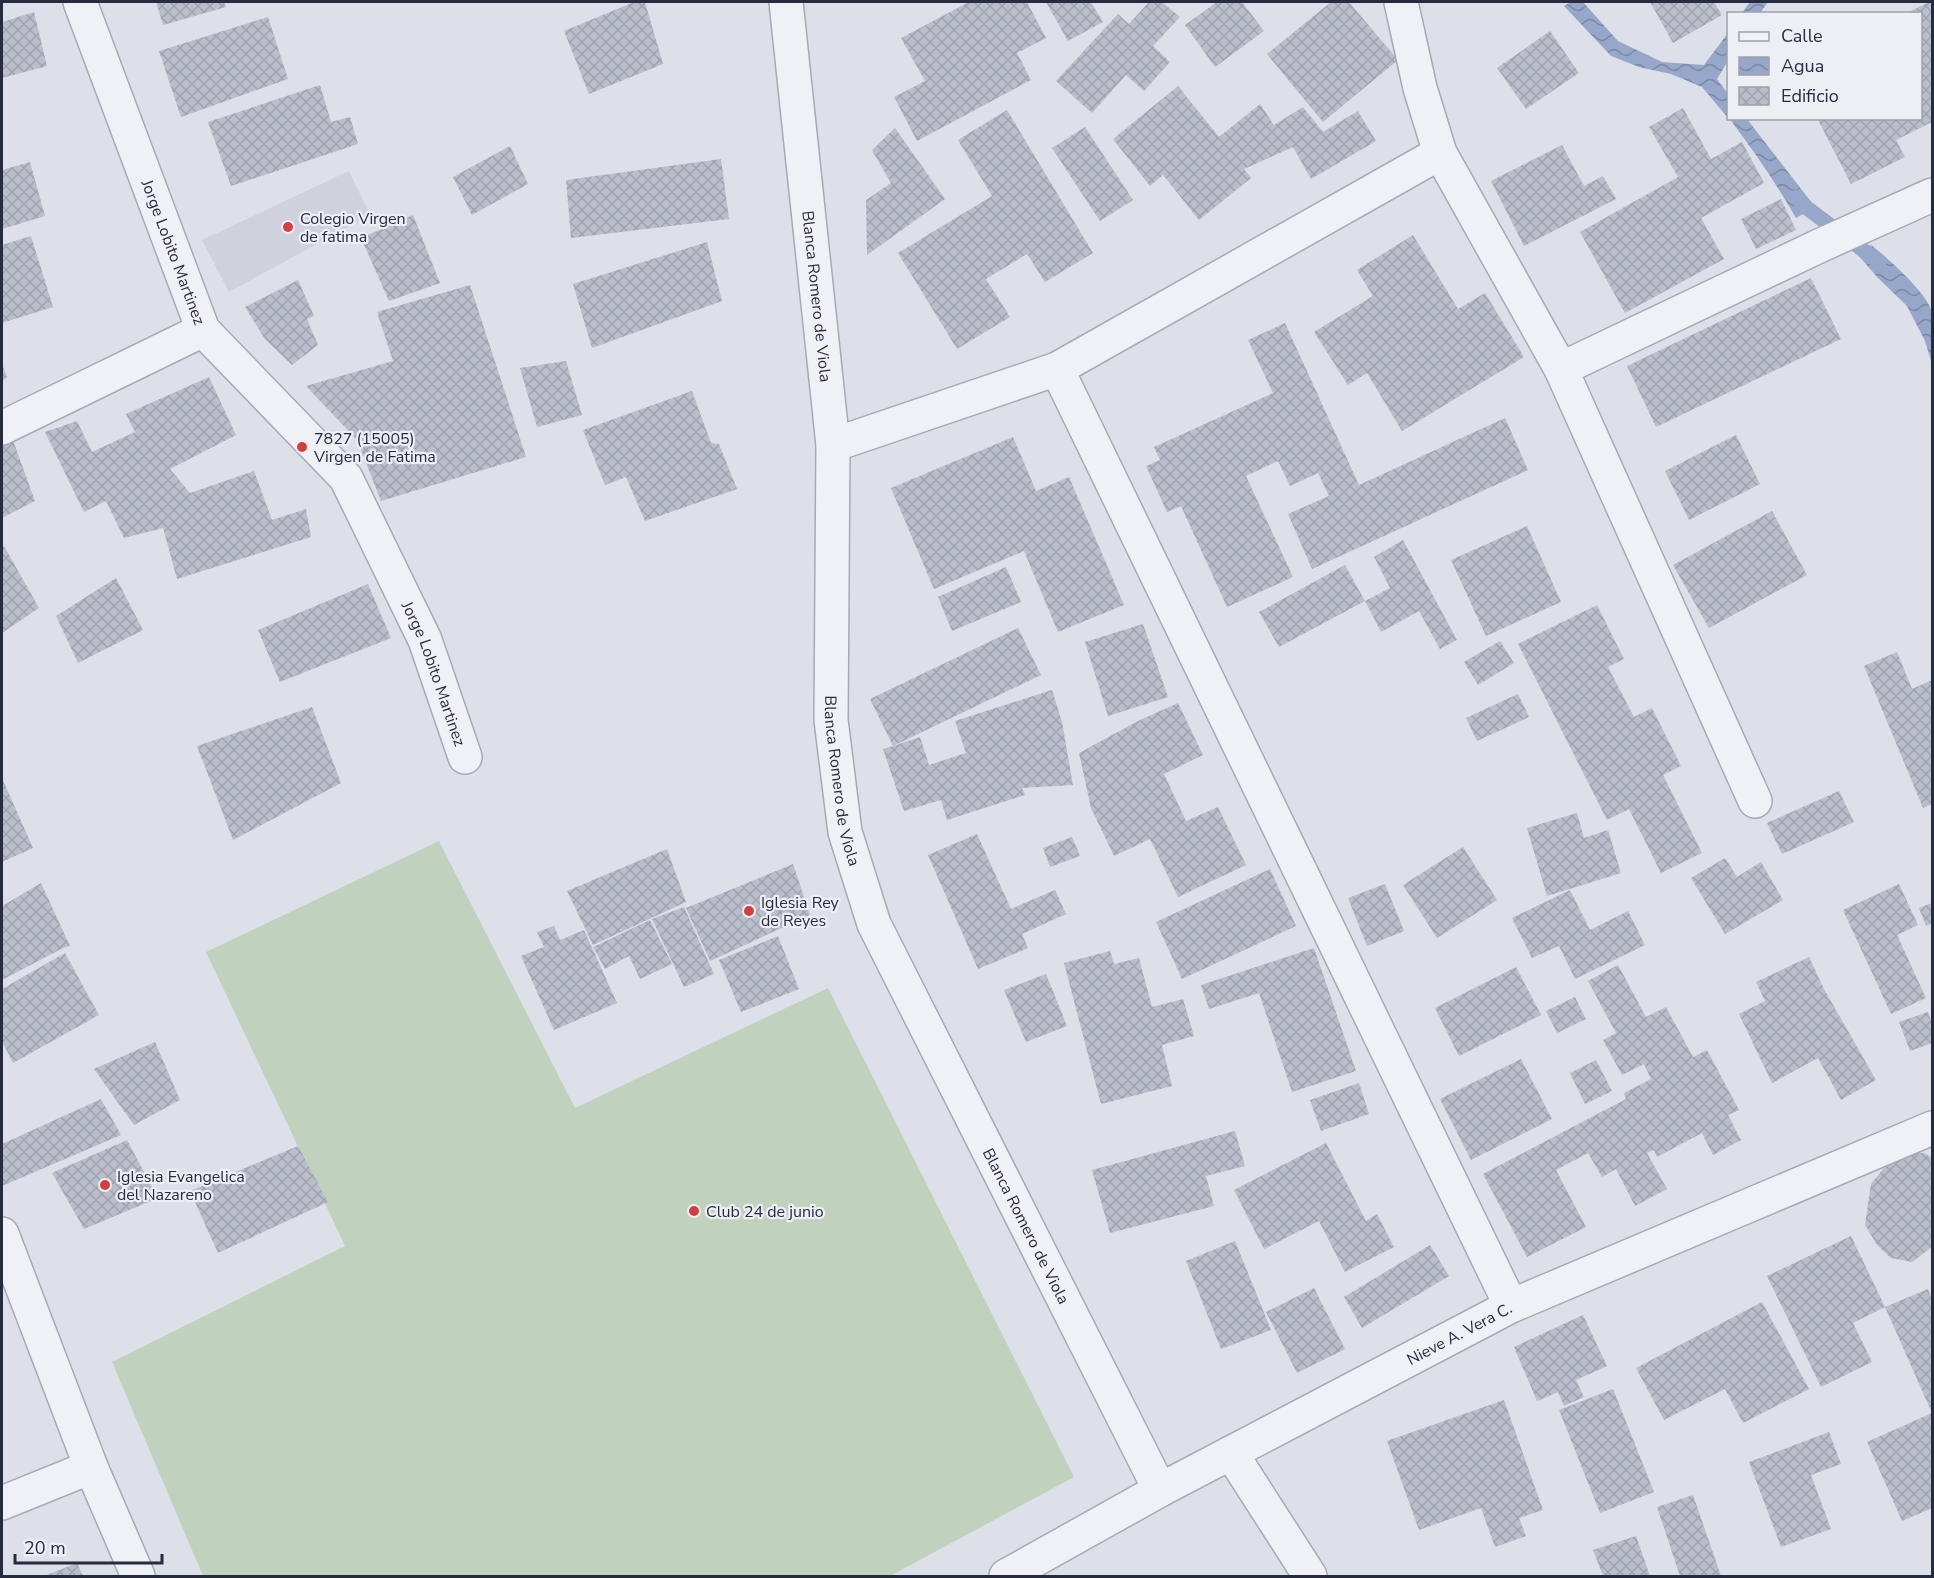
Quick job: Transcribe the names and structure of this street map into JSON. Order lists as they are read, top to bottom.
{
  "streets": {
    "street": ["Jorge Lobito Martinez", "Blanca Romero de Viola", "Nieve A. Vera C."]
  },
  "crossings": [
    ["Blanca Romero de Viola", "Nieve A. Vera C."]
  ],
  "places": [
    "Colegio Virgen de fatima",
    "7827 (15005) Virgen de Fatima",
    "Iglesia Rey de Reyes",
    "Iglesia Evangelica del Nazareno",
    "Club 24 de junio"
  ],
  "legend": ["Calle", "Agua", "Edificio"],
  "scale_bar": "20 m"
}
